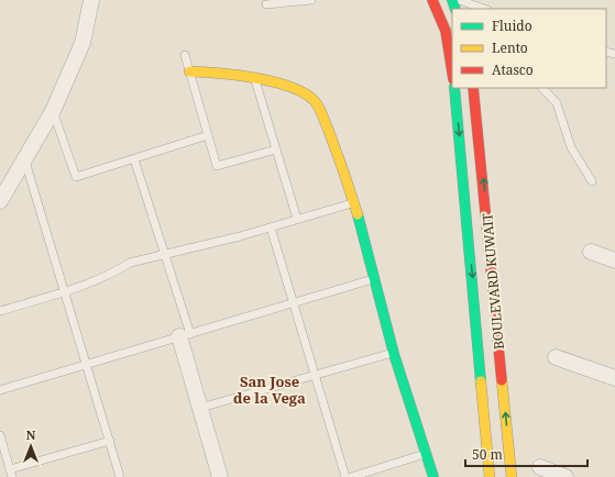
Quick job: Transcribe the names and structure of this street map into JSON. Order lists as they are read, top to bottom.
{
  "streets": {
    "main road": ["BOULEVARD KUWAIT"]
  },
  "districts": ["San Jose de la Vega"],
  "legend": ["Fluido", "Lento", "Atasco"],
  "scale_bar": "50 m",
  "north": "top"
}
